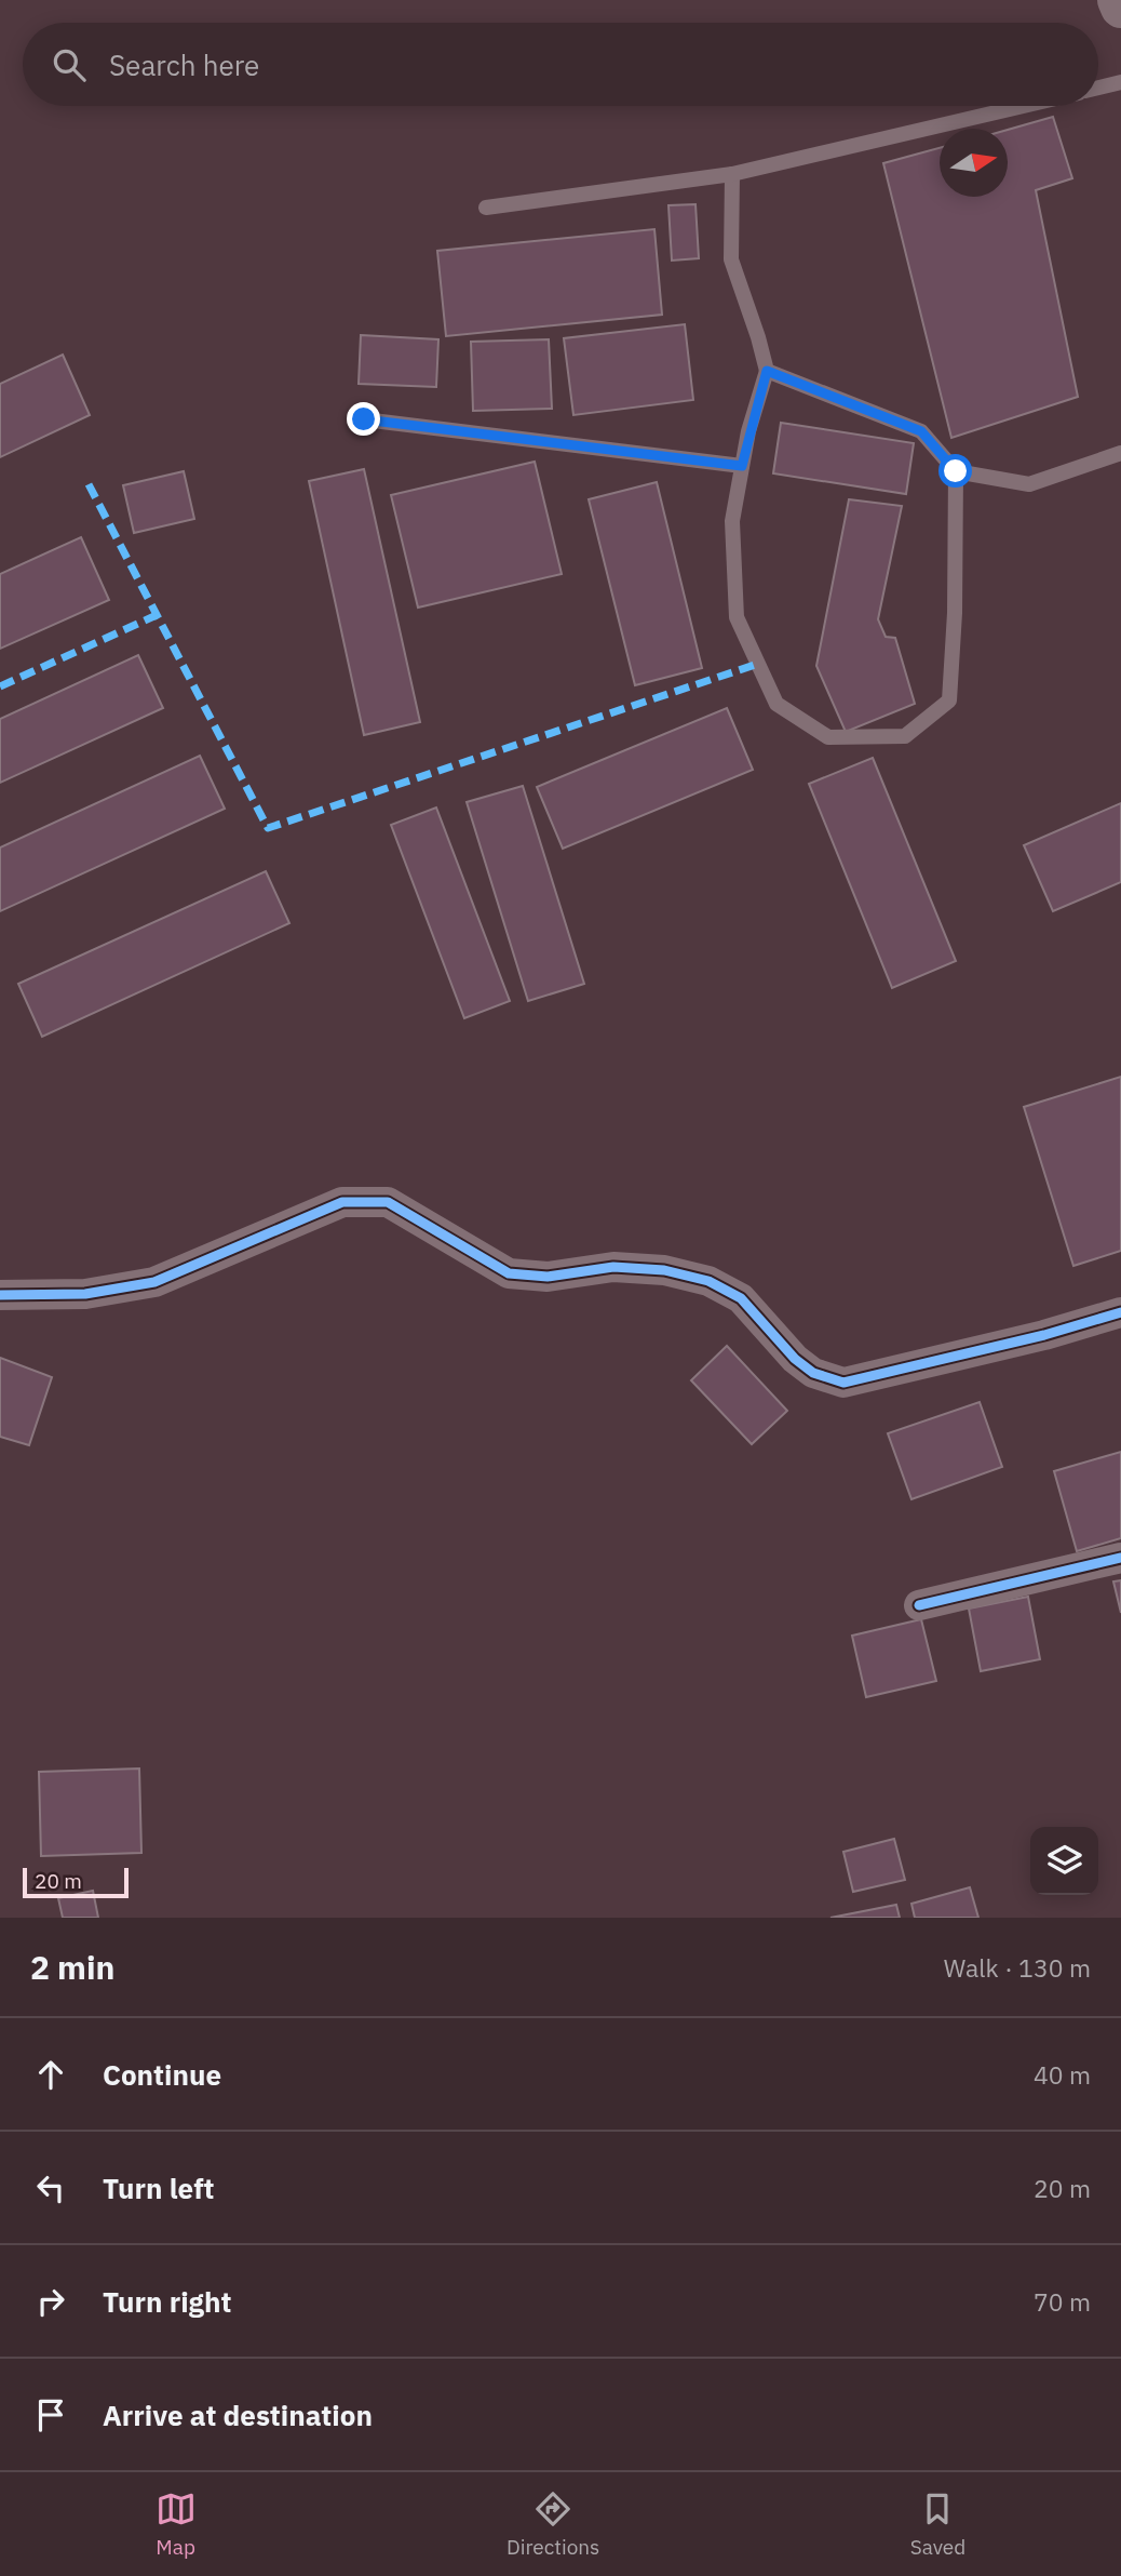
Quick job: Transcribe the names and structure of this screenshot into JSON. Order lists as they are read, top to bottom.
{
  "scale_bar": "20 m",
  "north": "right",
  "page": {
    "search": "Search here",
    "scale": "20 m",
    "heading": ["2 min", "Walk · 130 m"],
    "list": [
      ["Continue", "40 m"],
      ["Turn left", "20 m"],
      ["Turn right", "70 m"],
      "Arrive at destination"
    ],
    "nav": ["Map", "Directions", "Saved"]
  }
}
